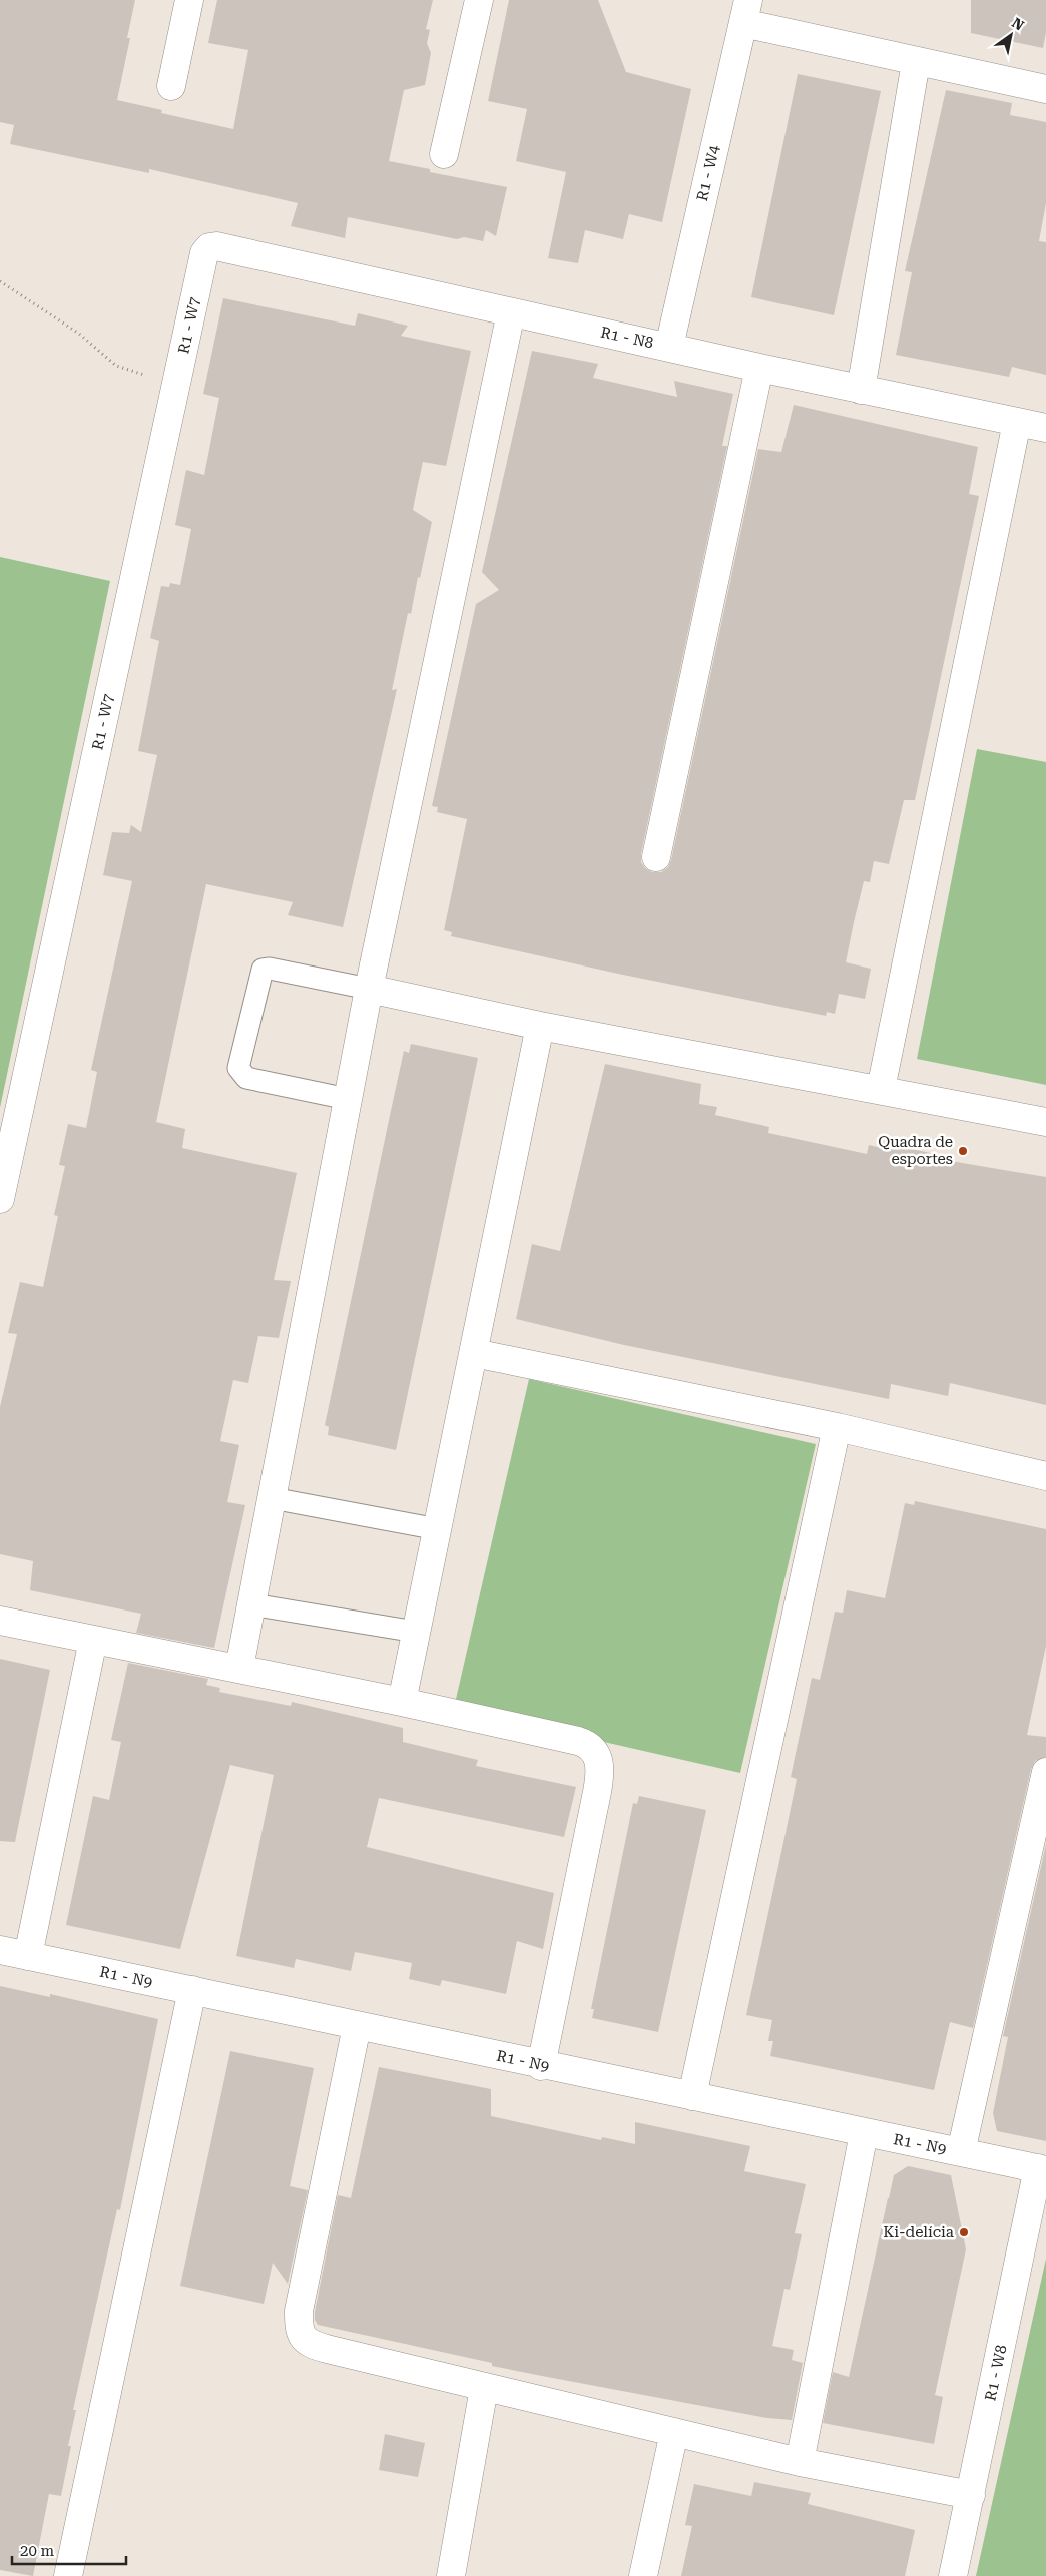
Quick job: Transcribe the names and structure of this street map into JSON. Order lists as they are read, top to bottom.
{
  "streets": {
    "street": [
      "R1 - W4",
      "R1 - W7",
      "R1 - N8",
      "R1 - N9",
      "R1 - W8"
    ]
  },
  "crossings": [
    ["R1 - W4", "R1 - N8"],
    ["R1 - W7", "R1 - N8"],
    ["R1 - N9", "R1 - W8"]
  ],
  "places": ["Quadra de esportes", "Ki-delícia"],
  "scale_bar": "20 m",
  "north": "top right"
}
